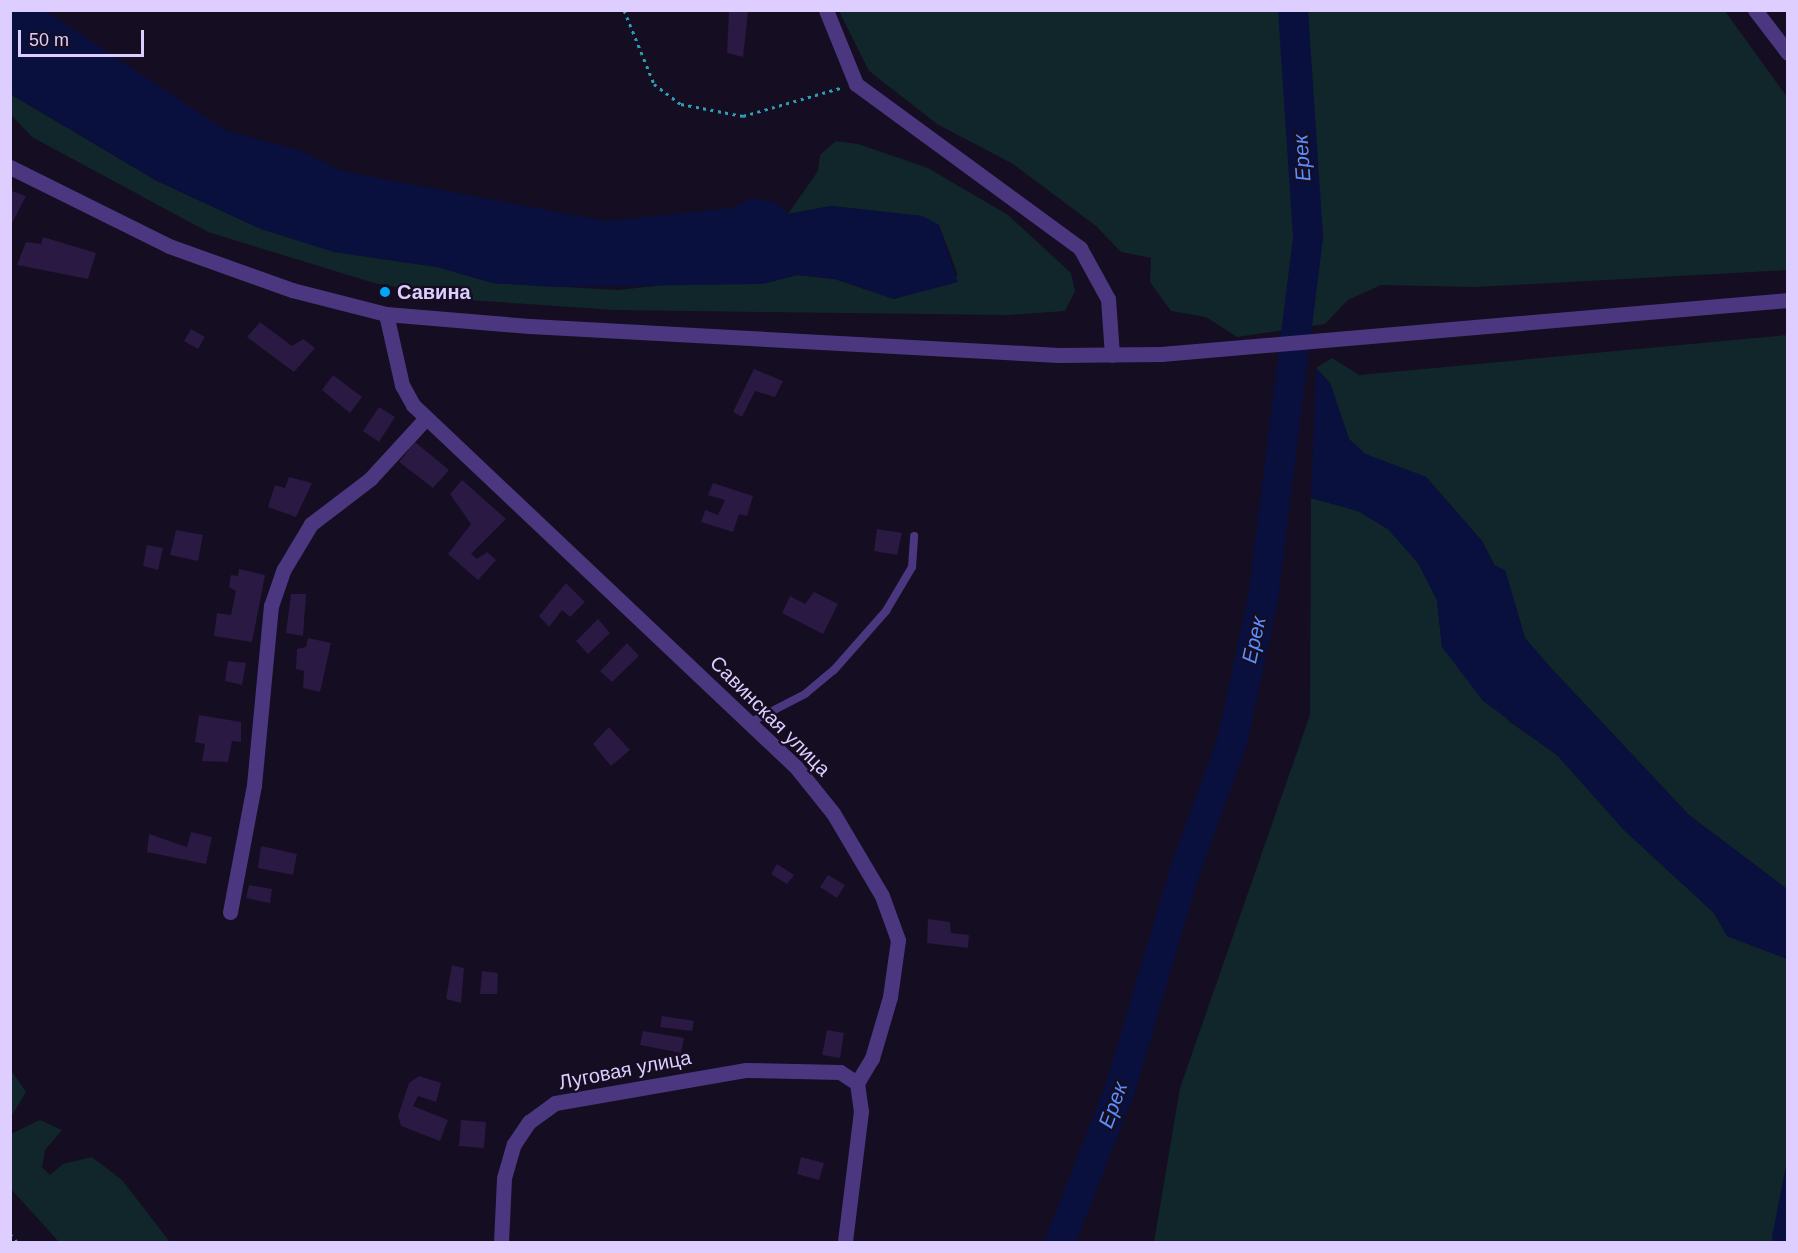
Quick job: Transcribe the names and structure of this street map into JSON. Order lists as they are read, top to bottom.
{
  "streets": {
    "street": ["Савинская улица", "Луговая улица"]
  },
  "crossings": [
    ["Савинская улица", "Луговая улица"]
  ],
  "water": ["Ерек"],
  "places": ["Савина"],
  "scale_bar": "50 m"
}
